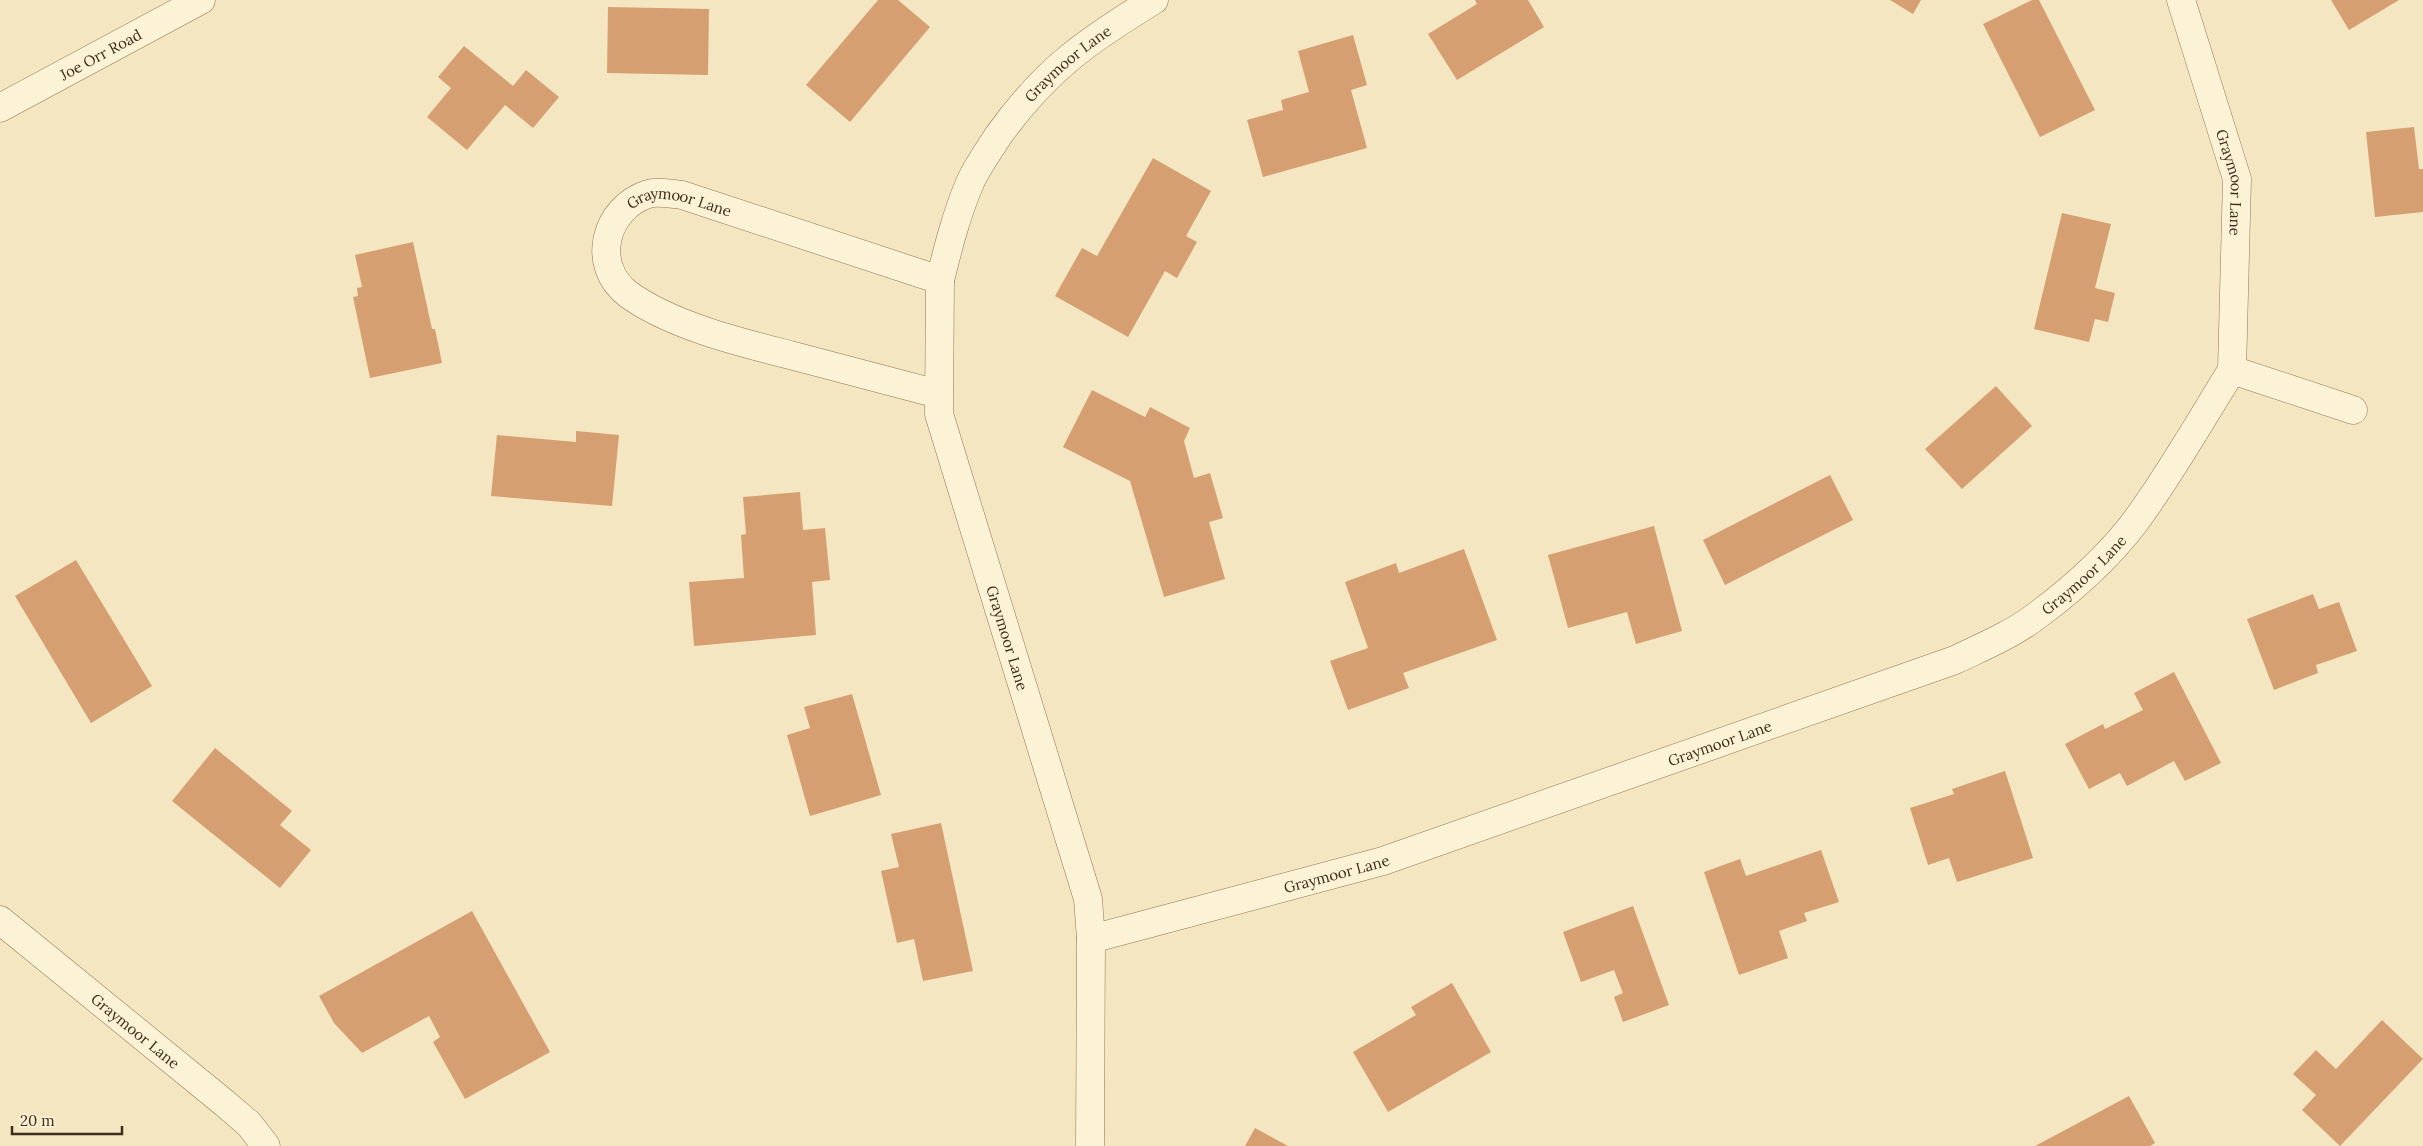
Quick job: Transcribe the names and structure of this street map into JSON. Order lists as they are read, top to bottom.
{
  "streets": {
    "street": ["Joe Orr Road", "Graymoor Lane"]
  },
  "scale_bar": "20 m"
}
